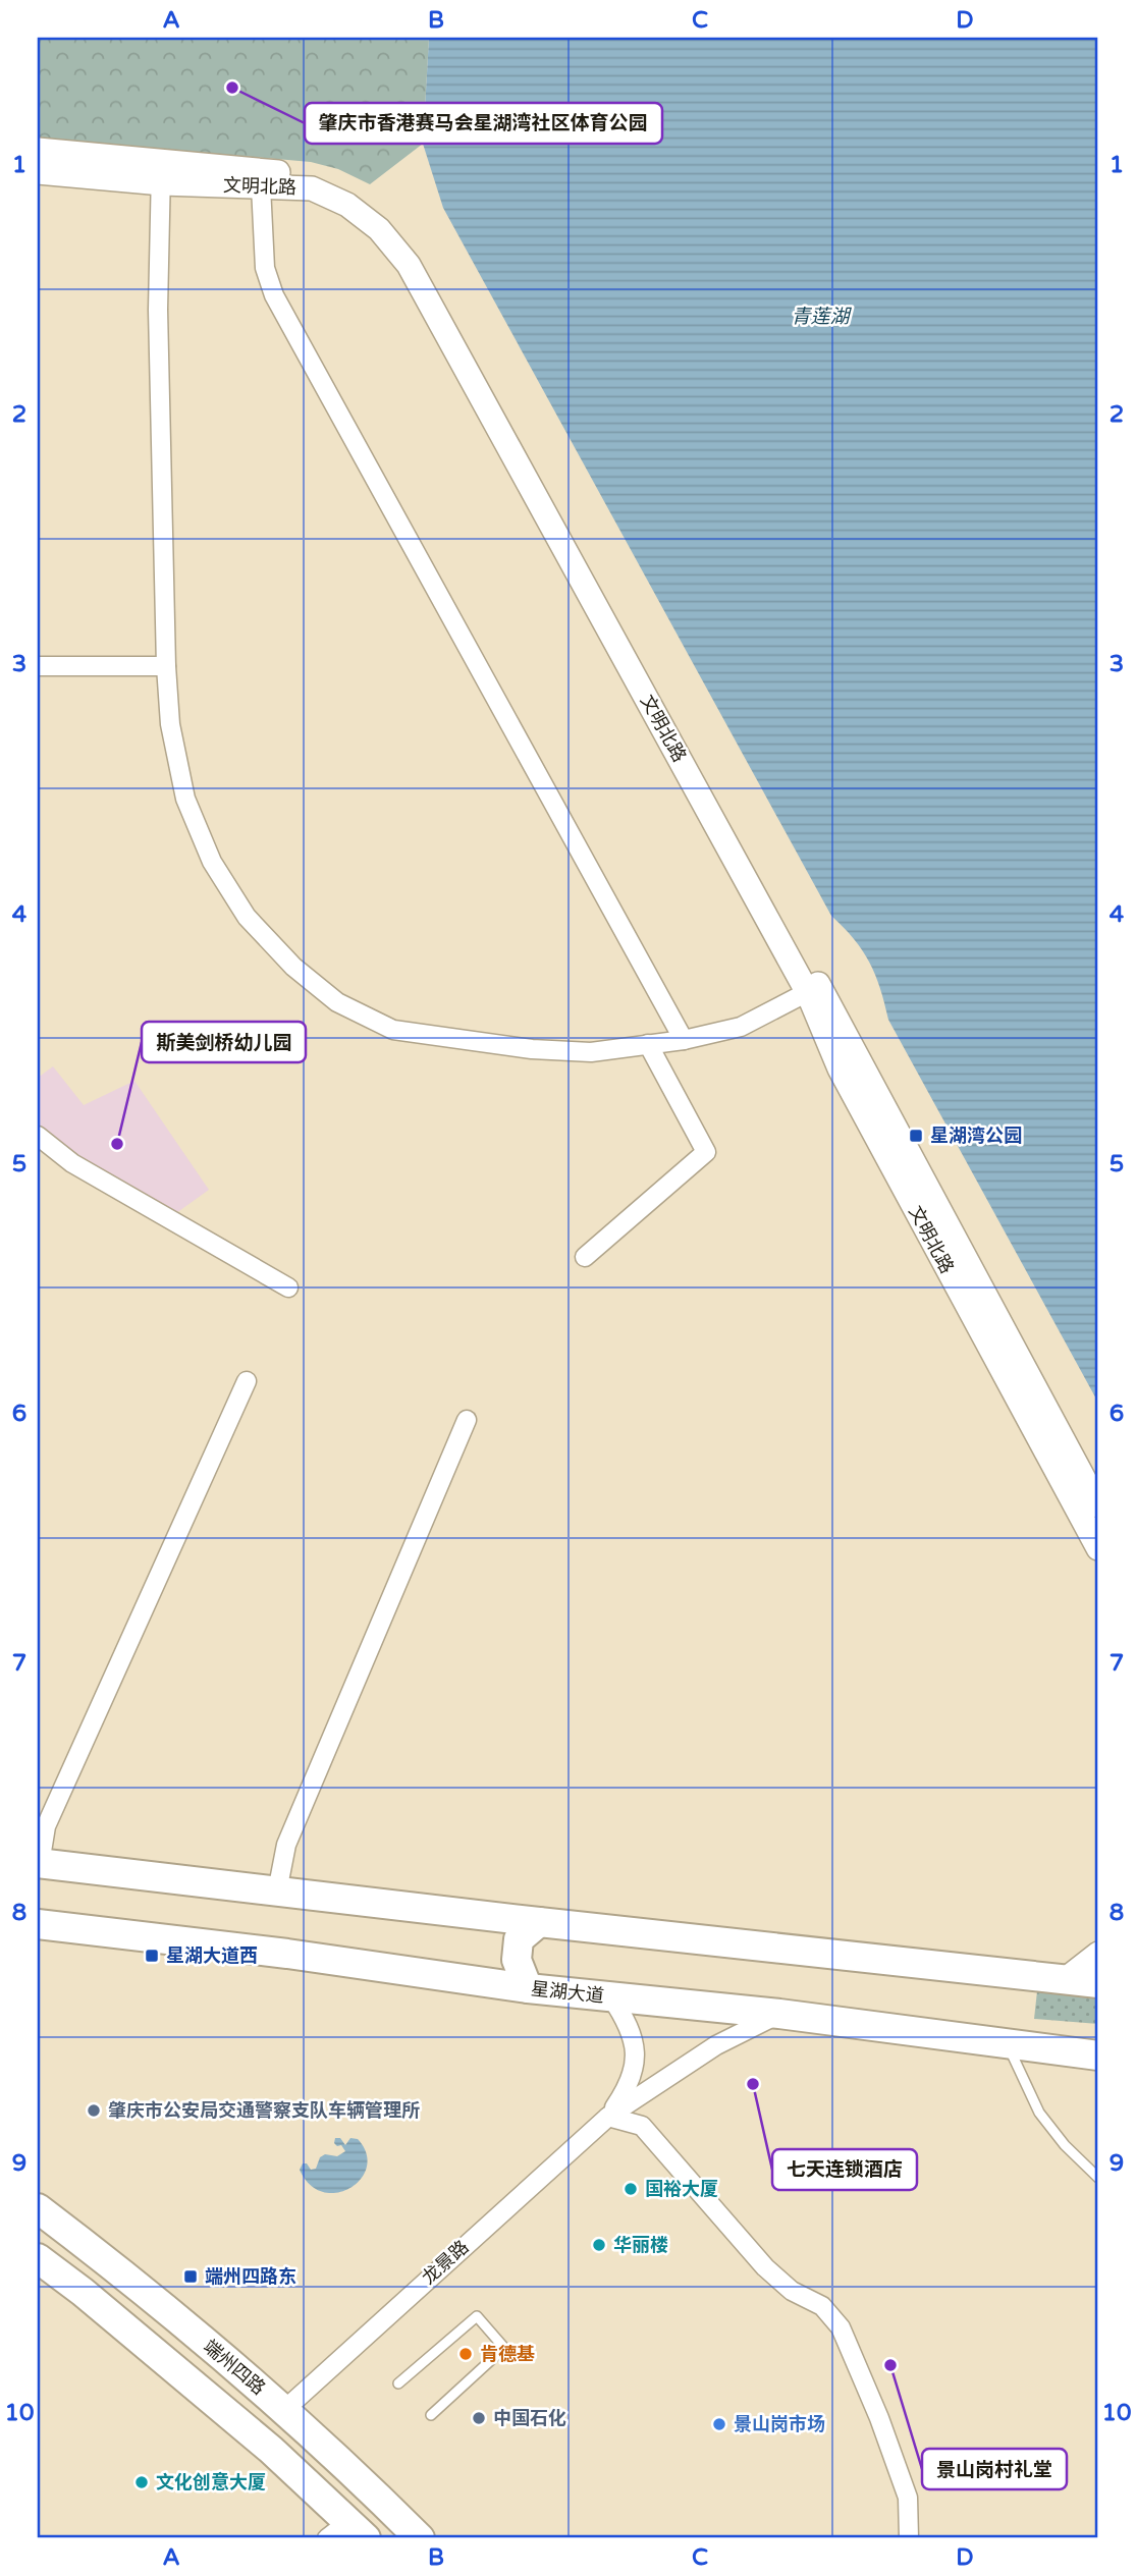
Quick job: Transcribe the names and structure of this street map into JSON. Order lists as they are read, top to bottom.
{
  "streets": {
    "main road": ["星湖大道", "端州四路"],
    "street": ["文明北路", "龙景路"]
  },
  "crossings": [
    ["龙景路", "端州四路"]
  ],
  "water": ["青莲湖"],
  "places": {
    "other": [
      "肇庆市香港赛马会星湖湾社区体育公园",
      "斯美剑桥幼儿园",
      "七天连锁酒店",
      "肇庆市公安局交通警察支队车辆管理所",
      "国裕大厦",
      "华丽楼",
      "肯德基",
      "景山岗村礼堂",
      "中国石化",
      "景山岗市场",
      "文化创意大厦"
    ],
    "transit": ["星湖湾公园", "星湖大道西", "端州四路东"]
  },
  "grid": {
    "columns": [
      "A",
      "B",
      "C",
      "D"
    ],
    "rows": [
      "1",
      "2",
      "3",
      "4",
      "5",
      "6",
      "7",
      "8",
      "9",
      "10"
    ]
  }
}
